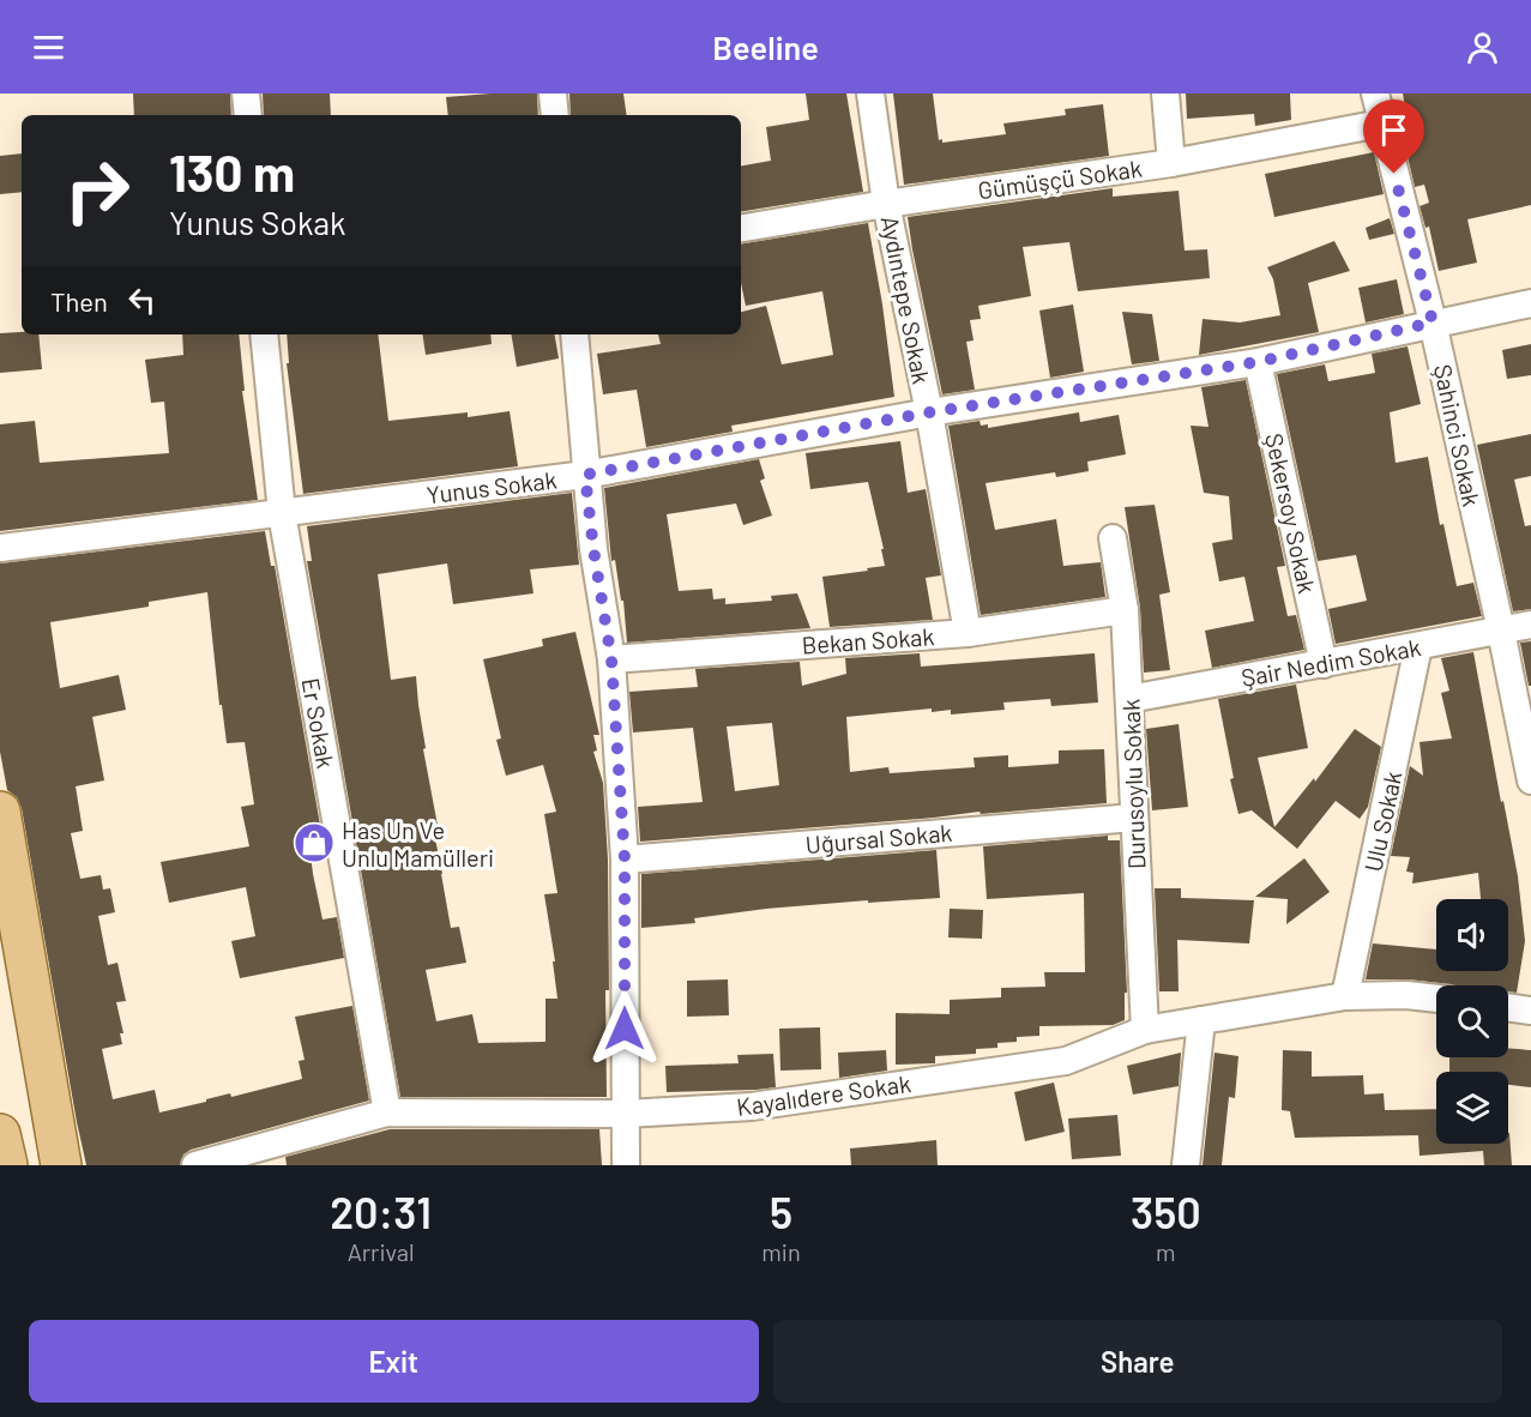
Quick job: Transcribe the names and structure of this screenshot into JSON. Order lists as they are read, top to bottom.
{
  "streets": {
    "street": [
      "Gümüşçü Sokak",
      "Aydıntepe Sokak",
      "Şahinci Sokak",
      "Yunus Sokak",
      "Şekersoy Sokak",
      "Bekan Sokak",
      "Şair Nedim Sokak",
      "Er Sokak",
      "Durusoylu Sokak",
      "Ulu Sokak",
      "Uğursal Sokak",
      "Kayalıdere Sokak"
    ]
  },
  "crossings": [
    ["Gümüşçü Sokak", "Aydıntepe Sokak"],
    ["Gümüşçü Sokak", "Şahinci Sokak"],
    ["Aydıntepe Sokak", "Yunus Sokak"],
    ["Aydıntepe Sokak", "Bekan Sokak"],
    ["Şahinci Sokak", "Yunus Sokak"],
    ["Şahinci Sokak", "Şair Nedim Sokak"],
    ["Yunus Sokak", "Şekersoy Sokak"],
    ["Yunus Sokak", "Er Sokak"],
    ["Şekersoy Sokak", "Şair Nedim Sokak"],
    ["Bekan Sokak", "Durusoylu Sokak"],
    ["Şair Nedim Sokak", "Durusoylu Sokak"],
    ["Şair Nedim Sokak", "Ulu Sokak"],
    ["Er Sokak", "Kayalıdere Sokak"],
    ["Durusoylu Sokak", "Uğursal Sokak"],
    ["Durusoylu Sokak", "Kayalıdere Sokak"],
    ["Ulu Sokak", "Kayalıdere Sokak"]
  ],
  "places": {
    "shop": ["Has Un Ve Unlu Mamülleri"]
  },
  "page": {
    "header": "Beeline",
    "turn": ["130 m", "Yunus Sokak"],
    "then": "Then",
    "eta": [
      "20:31",
      "Arrival",
      "5",
      "min",
      "350",
      "m"
    ],
    "buttons": ["Exit", "Share"]
  }
}
